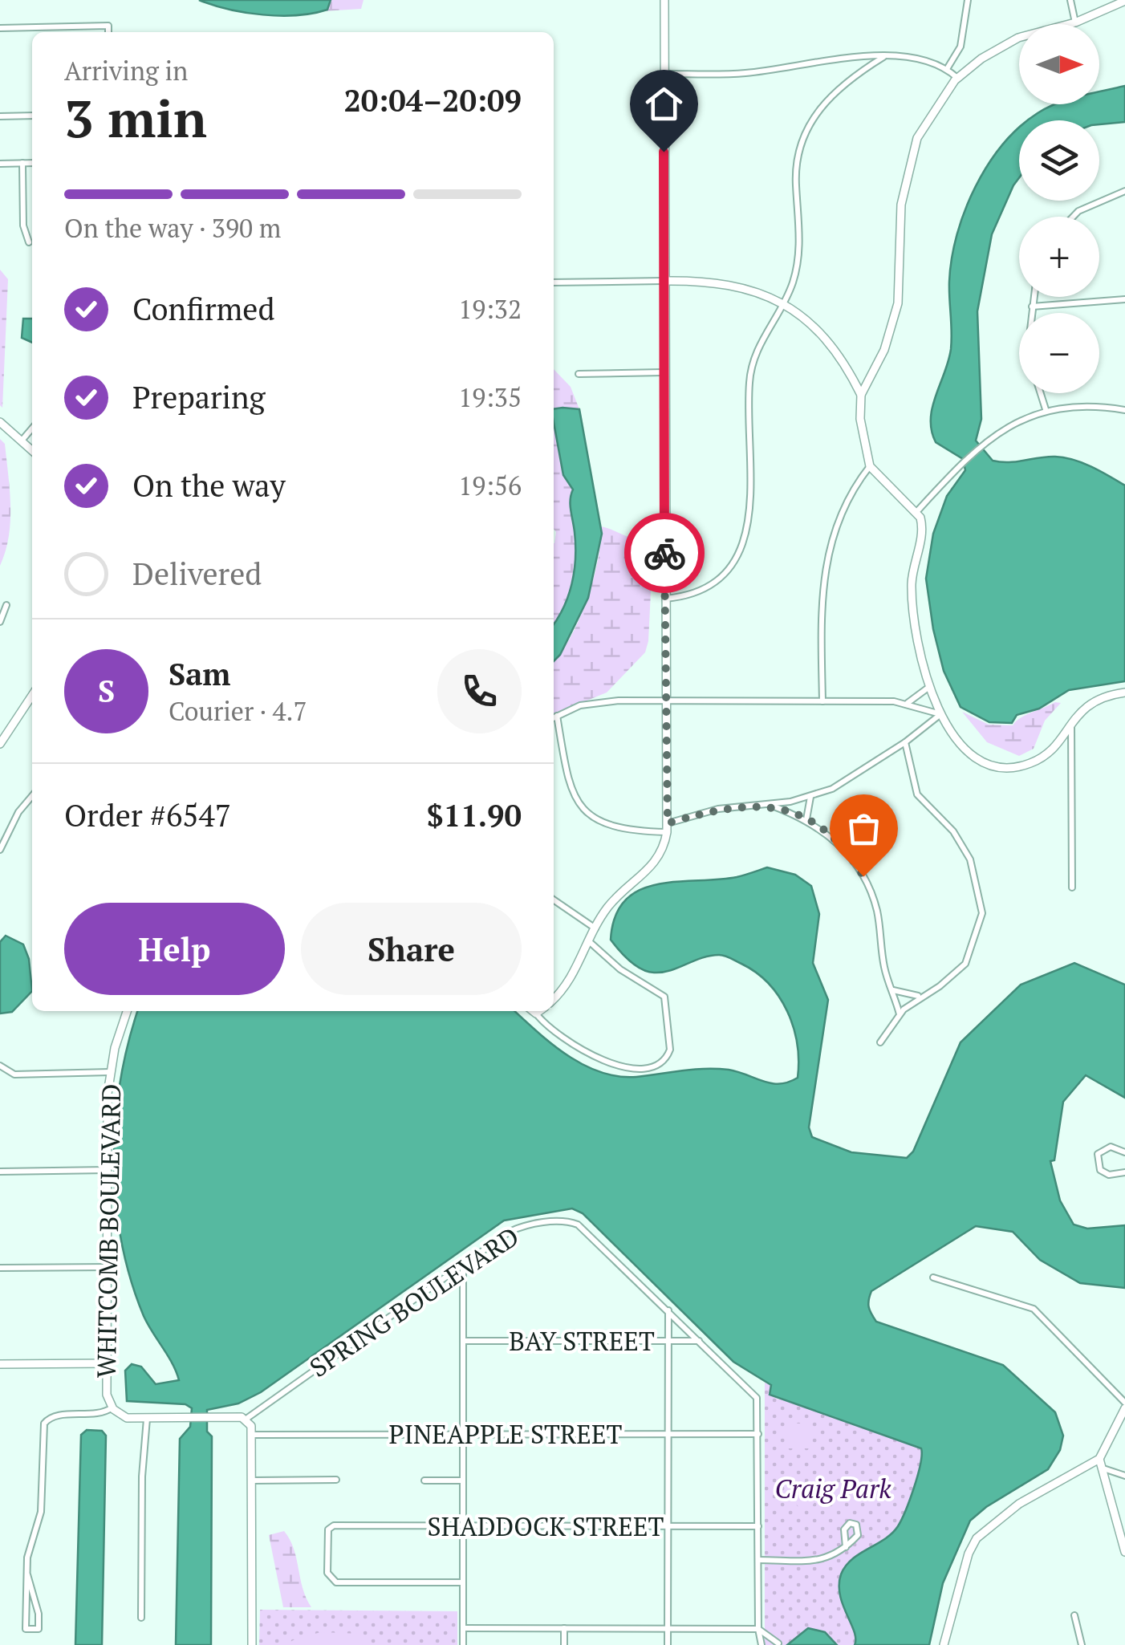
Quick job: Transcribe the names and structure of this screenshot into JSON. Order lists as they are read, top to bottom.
{
  "streets": {
    "street": [
      "WHITCOMB BOULEVARD",
      "SPRING BOULEVARD",
      "BAY STREET",
      "PINEAPPLE STREET",
      "SHADDOCK STREET"
    ]
  },
  "crossings": [
    ["SPRING BOULEVARD", "BAY STREET"],
    ["SPRING BOULEVARD", "PINEAPPLE STREET"],
    ["SPRING BOULEVARD", "SHADDOCK STREET"]
  ],
  "parks": ["Craig Park"],
  "north": "right",
  "page": {
    "map_buttons": ["+", "−"],
    "heading": ["3 min", "Arriving in", "20:04–20:09"],
    "panel": [
      "Sam",
      "Courier · 4.7",
      "Order #6547",
      "$11.90"
    ],
    "bar": "On the way · 390 m",
    "list": [
      ["Confirmed", "19:32"],
      ["Preparing", "19:35"],
      ["On the way", "19:56"],
      "Delivered"
    ],
    "round": "S",
    "buttons": ["Help", "Share"]
  }
}
